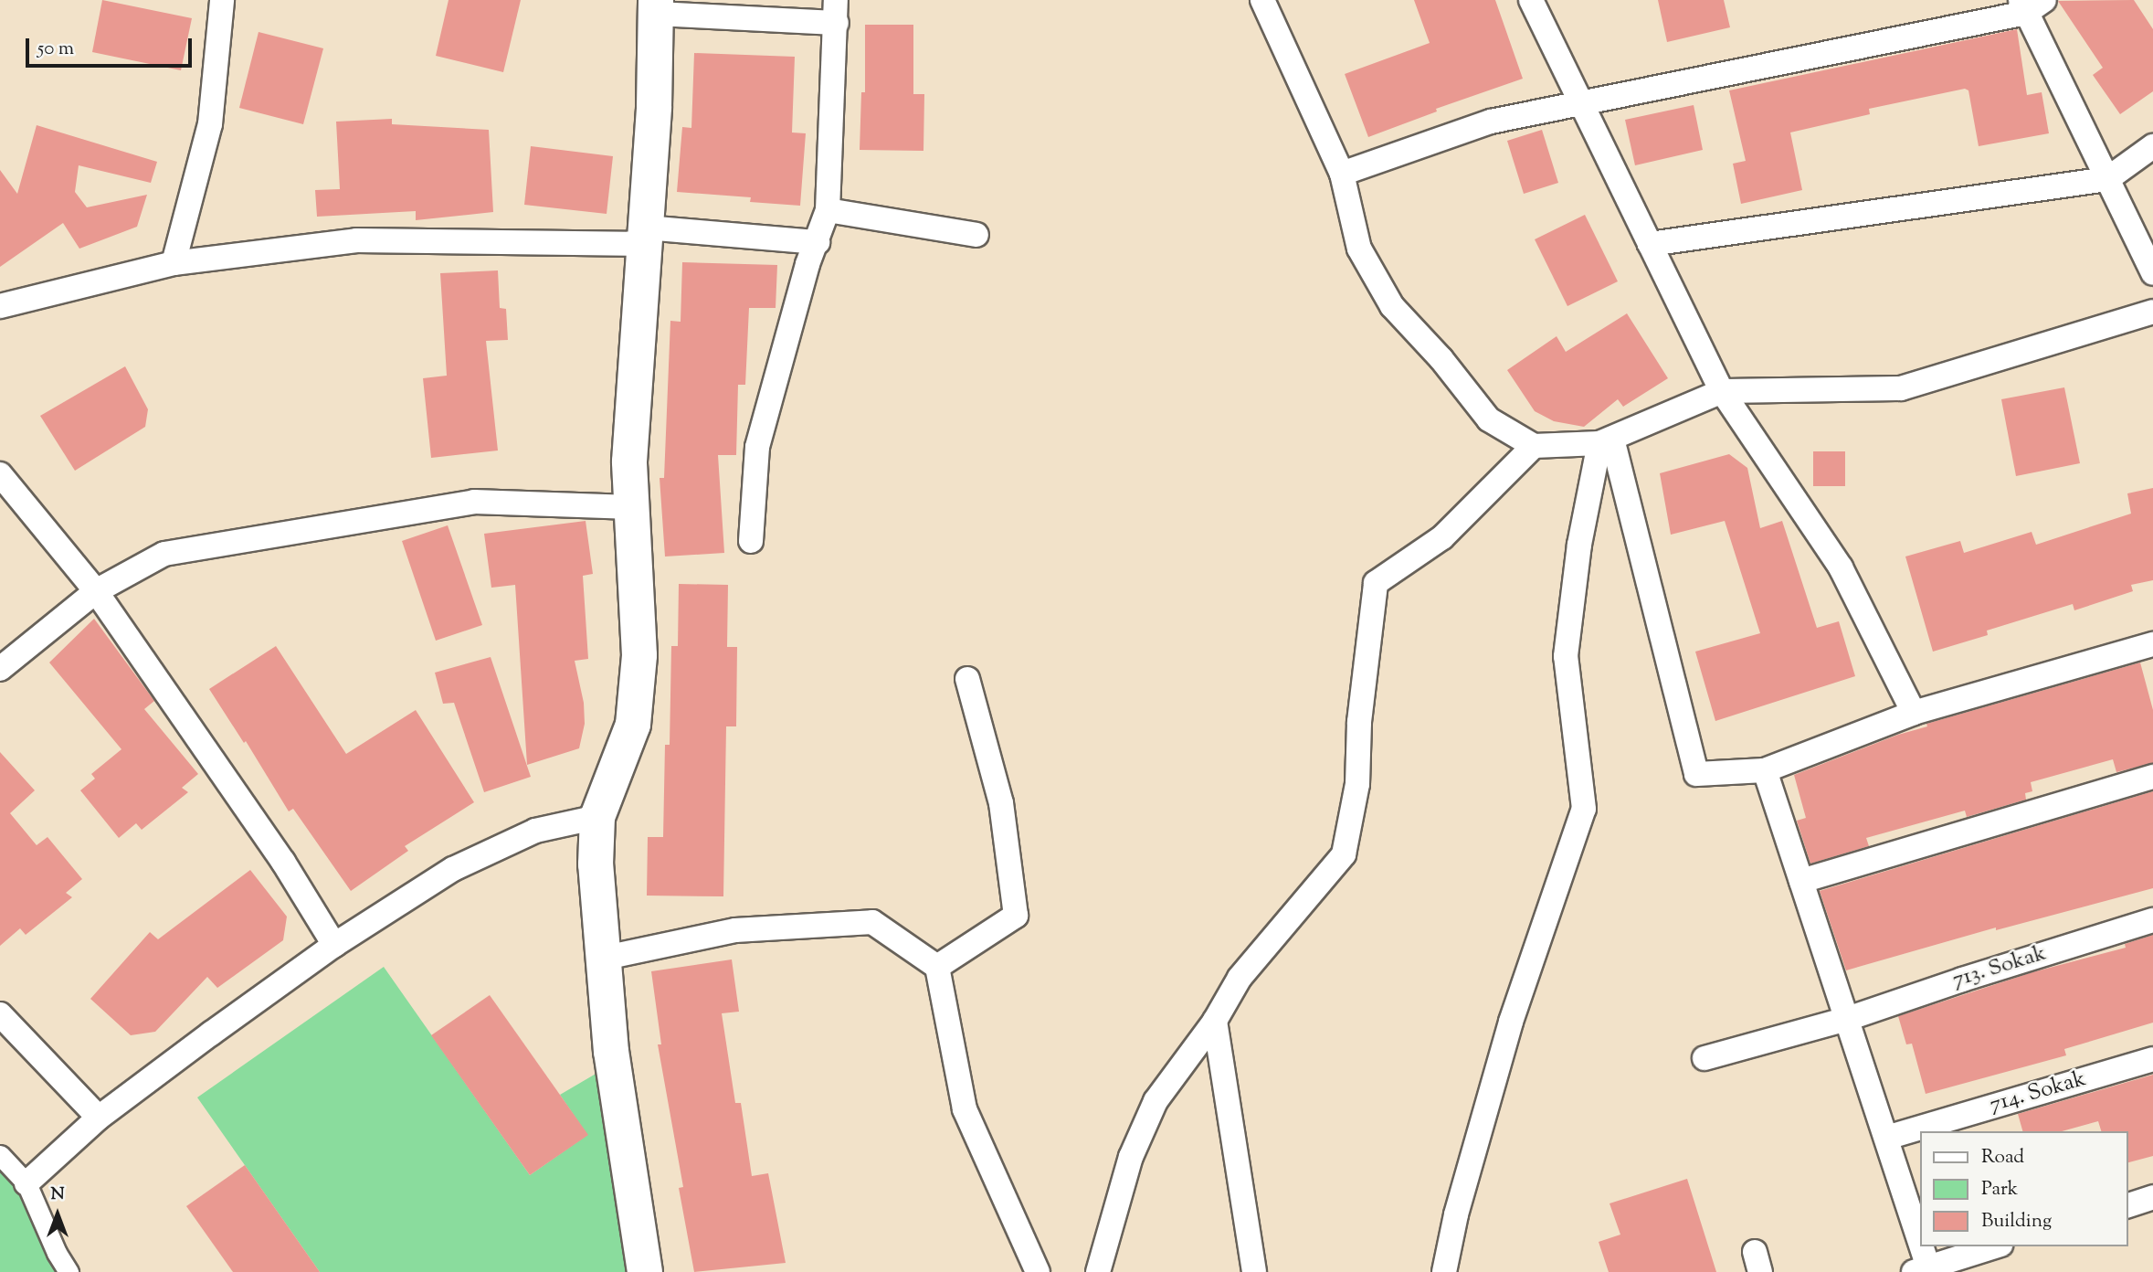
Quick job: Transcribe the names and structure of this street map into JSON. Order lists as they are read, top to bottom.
{
  "streets": {
    "street": ["713. Sokak", "714. Sokak"]
  },
  "legend": ["Road", "Park", "Building"],
  "scale_bar": "50 m",
  "north": "top"
}
